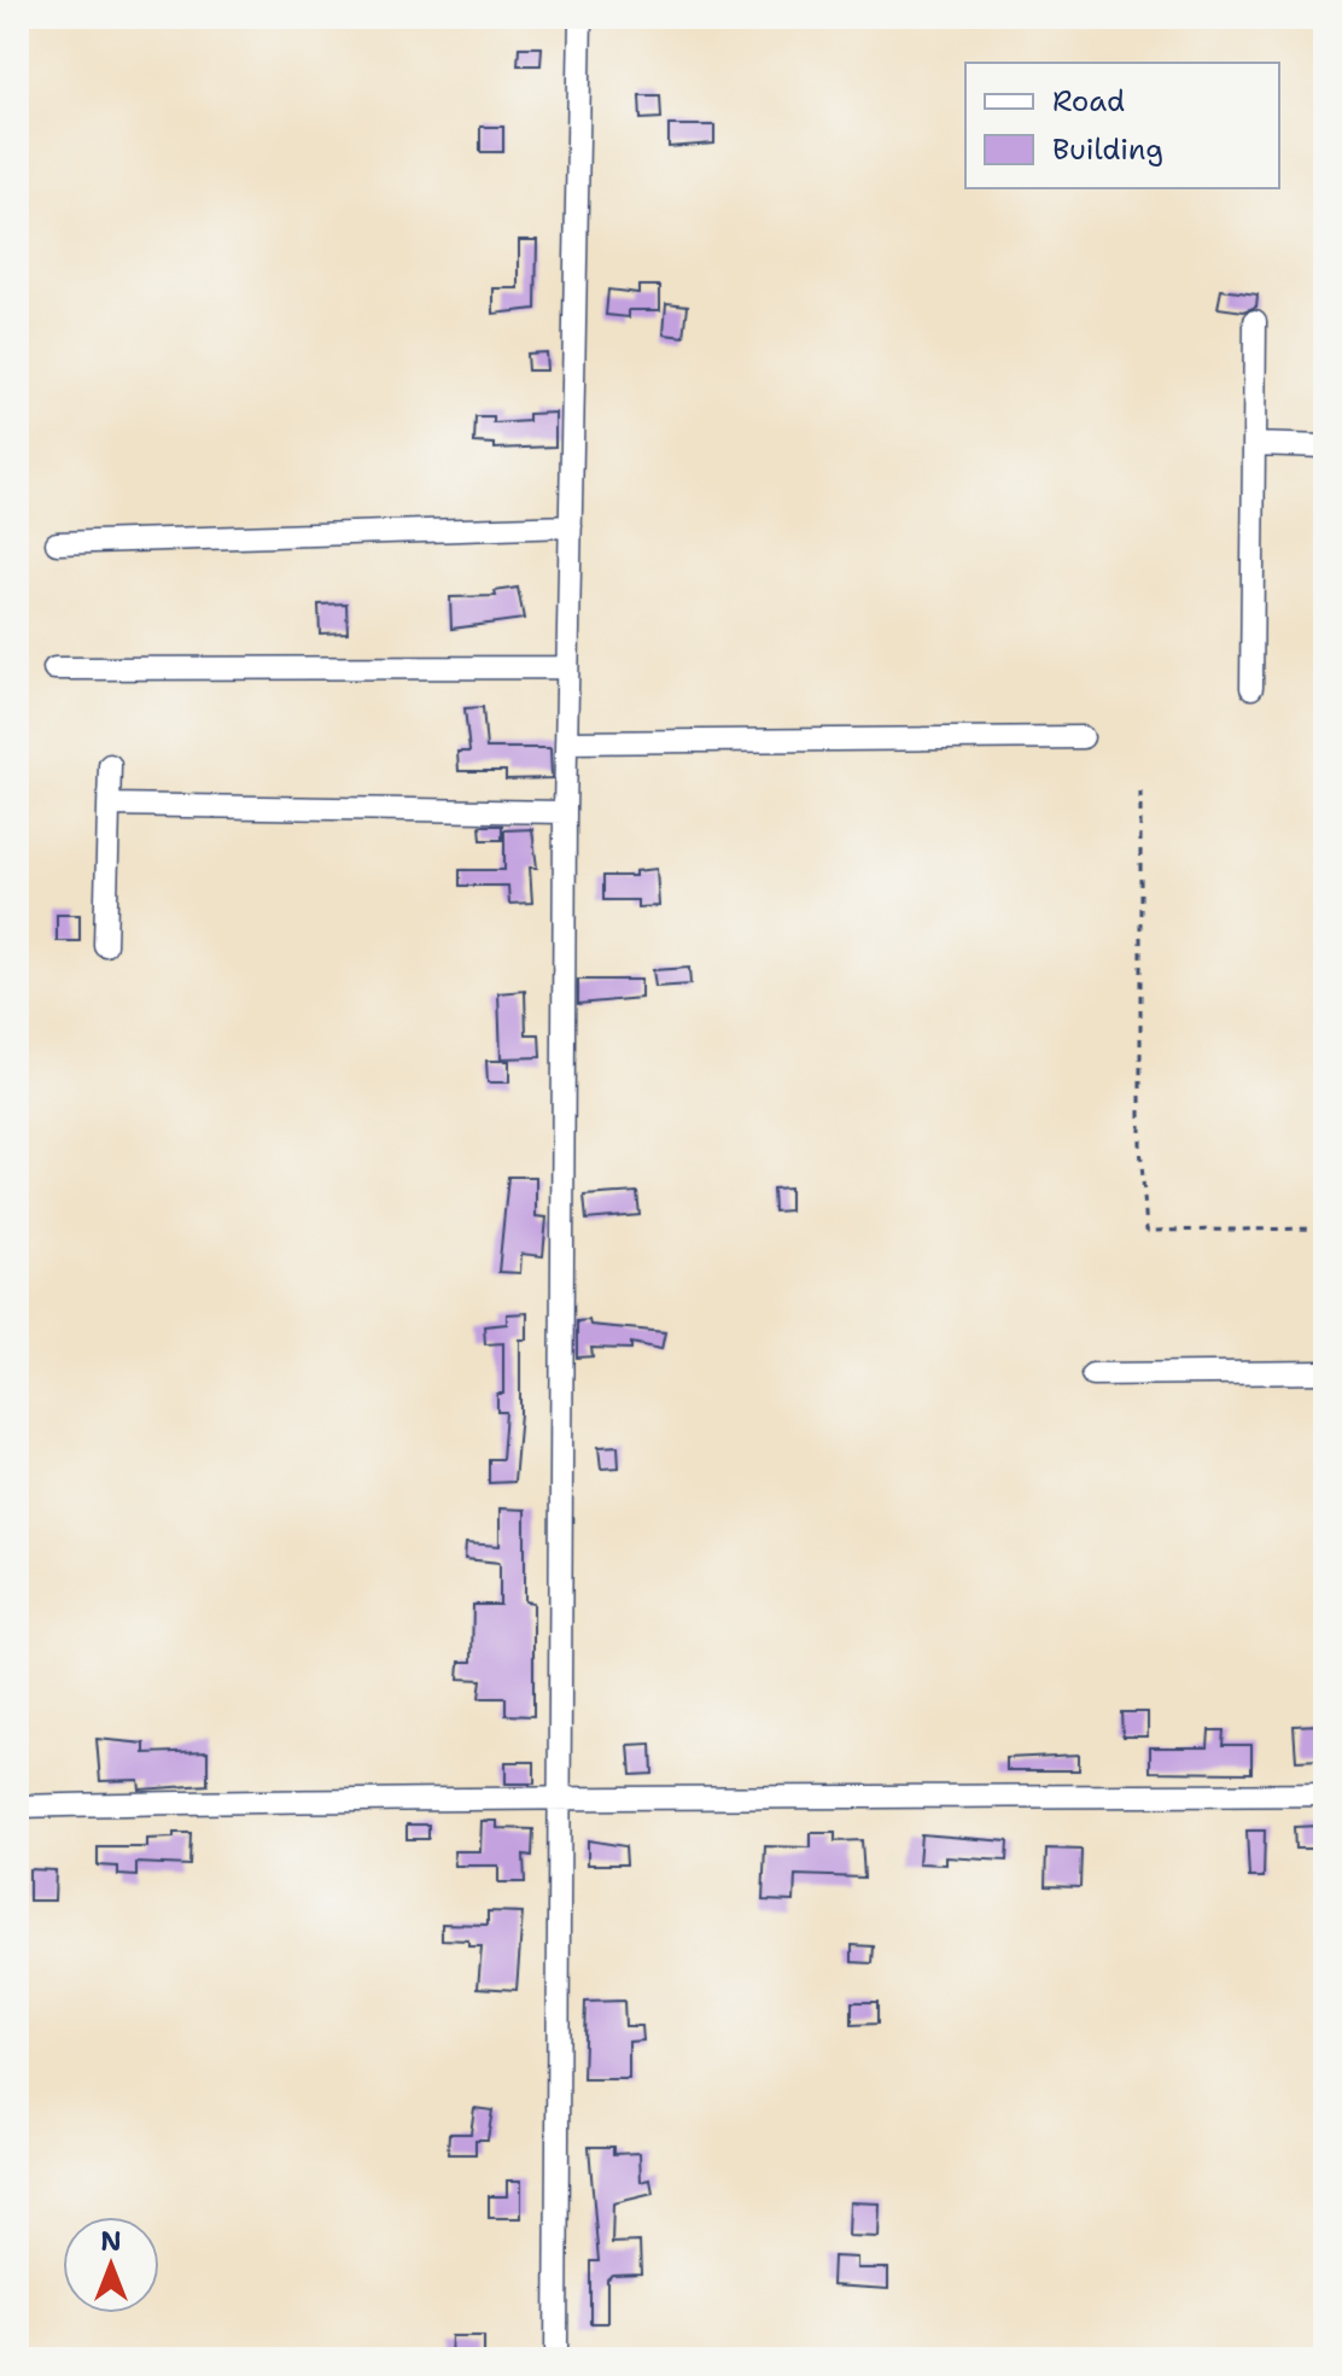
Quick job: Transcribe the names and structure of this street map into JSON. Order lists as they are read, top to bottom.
{
  "legend": ["Road", "Building"],
  "north": "top"
}
